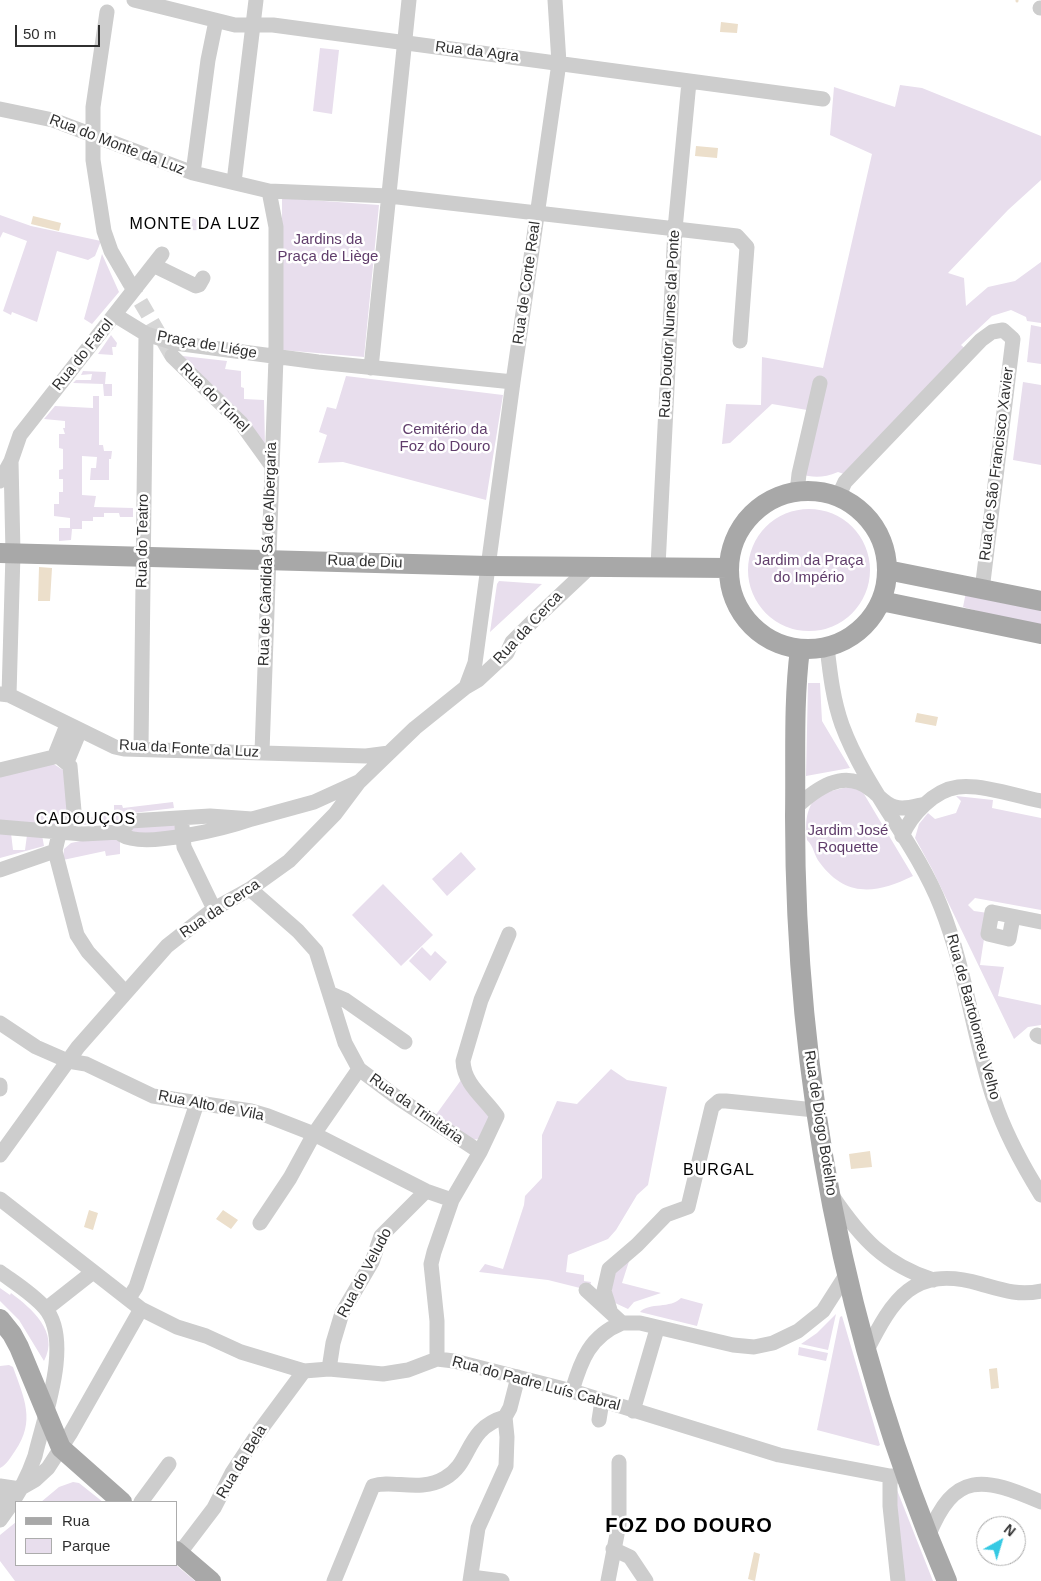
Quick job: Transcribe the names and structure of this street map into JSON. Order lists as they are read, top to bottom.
{
  "streets": {
    "main road": ["Rua de Diu", "Rua de Diogo Botelho"],
    "street": [
      "Rua da Agra",
      "Rua do Monte da Luz",
      "Rua de Corte Real",
      "Rua Doutor Nunes da Ponte",
      "Praça de Liége",
      "Rua do Farol",
      "Rua do Túnel",
      "Rua de São Francisco Xavier",
      "Rua do Teatro",
      "Rua de Cândida Sá de Albergaria",
      "Rua da Cerca",
      "Rua da Fonte da Luz",
      "Rua de Bartolomeu Velho",
      "Rua Alto de Vila",
      "Rua da Trinitária",
      "Rua do Veludo",
      "Rua do Padre Luís Cabral",
      "Rua da Bela"
    ]
  },
  "crossings": [
    ["Rua da Agra", "Rua de Corte Real"],
    ["Rua da Agra", "Rua Doutor Nunes da Ponte"],
    ["Rua do Monte da Luz", "Praça de Liége"],
    ["Rua de Corte Real", "Praça de Liége"],
    ["Rua de Corte Real", "Rua de Diu"],
    ["Rua de Corte Real", "Rua da Cerca"],
    ["Rua Doutor Nunes da Ponte", "Rua de Diu"],
    ["Praça de Liége", "Rua do Farol"],
    ["Praça de Liége", "Rua do Teatro"],
    ["Praça de Liége", "Rua de Cândida Sá de Albergaria"],
    ["Rua do Farol", "Rua de Diu"],
    ["Rua do Farol", "Rua da Fonte da Luz"],
    ["Rua do Túnel", "Rua de Cândida Sá de Albergaria"],
    ["Rua de São Francisco Xavier", "Rua de Diu"],
    ["Rua de São Francisco Xavier", "Rua de Bartolomeu Velho"],
    ["Rua de São Francisco Xavier", "Rua de Diogo Botelho"],
    ["Rua do Teatro", "Rua de Diu"],
    ["Rua do Teatro", "Rua da Fonte da Luz"],
    ["Rua de Cândida Sá de Albergaria", "Rua de Diu"],
    ["Rua de Cândida Sá de Albergaria", "Rua da Fonte da Luz"],
    ["Rua de Diu", "Rua da Cerca"],
    ["Rua de Diu", "Rua de Bartolomeu Velho"],
    ["Rua de Diu", "Rua de Diogo Botelho"],
    ["Rua da Cerca", "Rua da Fonte da Luz"],
    ["Rua da Cerca", "Rua Alto de Vila"],
    ["Rua da Cerca", "Rua da Trinitária"],
    ["Rua de Bartolomeu Velho", "Rua de Diogo Botelho"],
    ["Rua Alto de Vila", "Rua do Veludo"],
    ["Rua de Diogo Botelho", "Rua do Padre Luís Cabral"],
    ["Rua do Veludo", "Rua do Padre Luís Cabral"],
    ["Rua do Padre Luís Cabral", "Rua da Bela"]
  ],
  "districts": [
    "MONTE DA LUZ",
    "CADOUÇOS",
    "BURGAL",
    "FOZ DO DOURO"
  ],
  "parks": [
    "Jardins da Praça de Liège",
    "Cemitério da Foz do Douro",
    "Jardim da Praça do Império",
    "Jardim José Roquette"
  ],
  "legend": ["Rua", "Parque"],
  "scale_bar": "50 m",
  "north": "top right"
}
